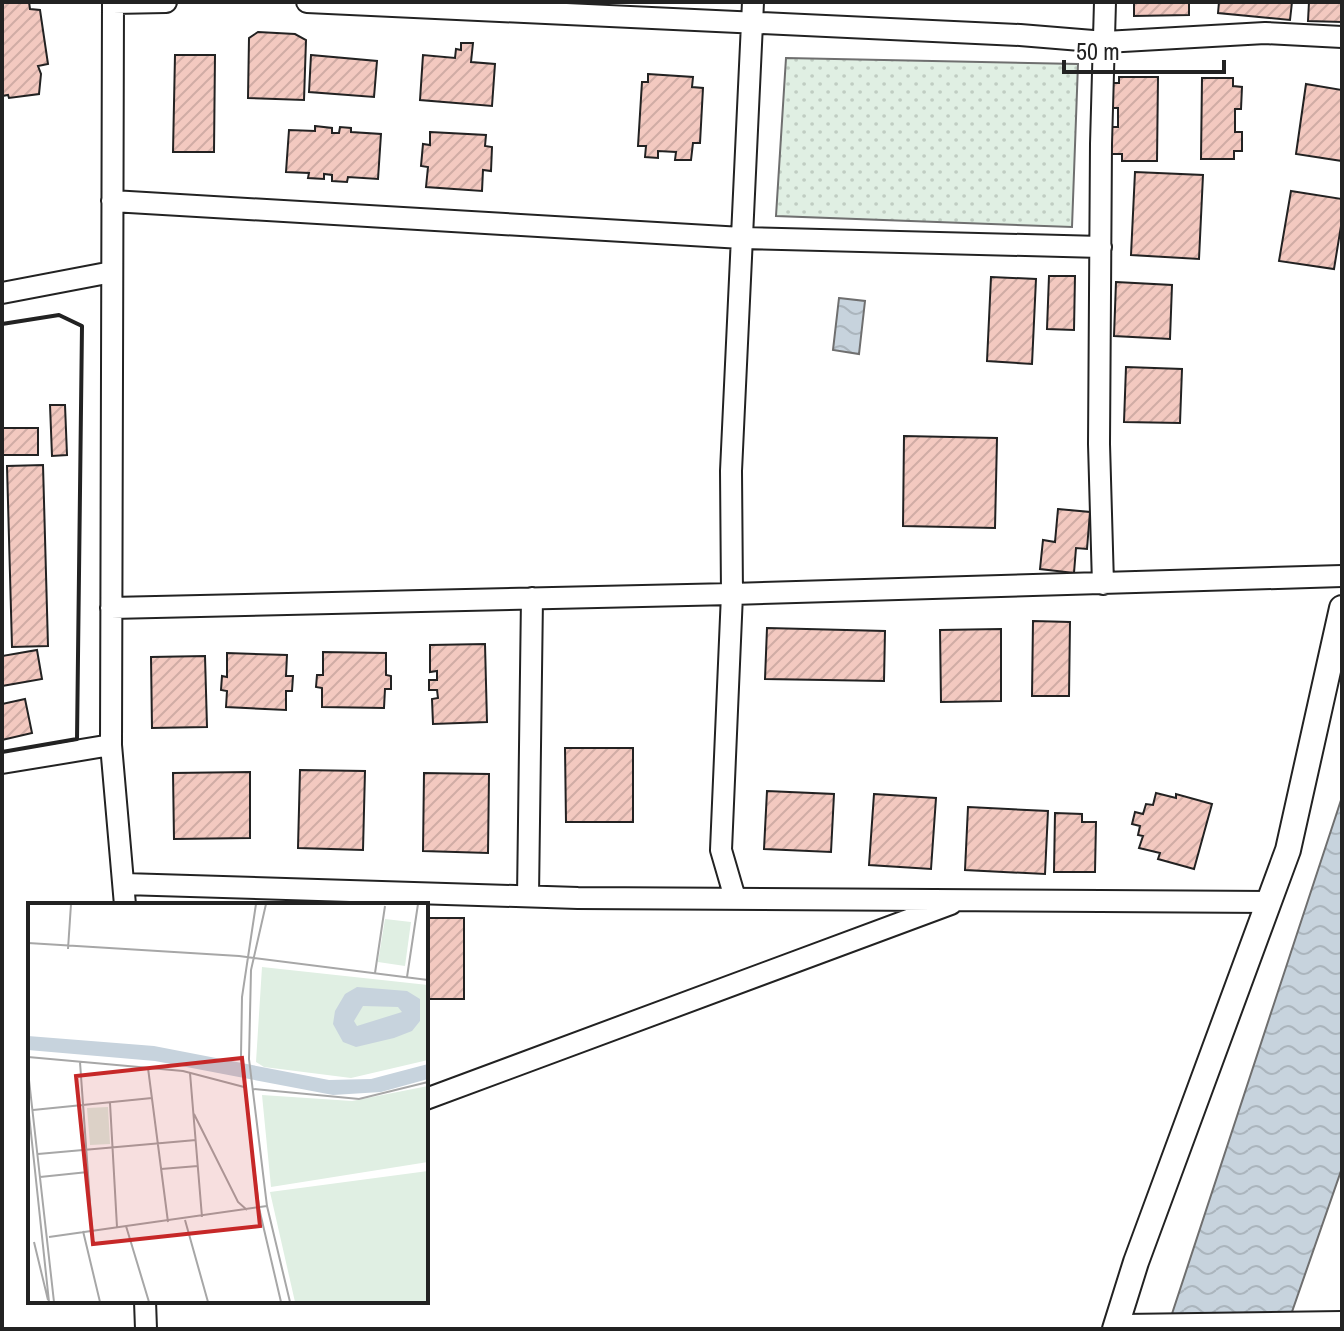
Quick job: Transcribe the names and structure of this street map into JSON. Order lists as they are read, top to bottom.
{
  "scale_bar": "50 m"
}
